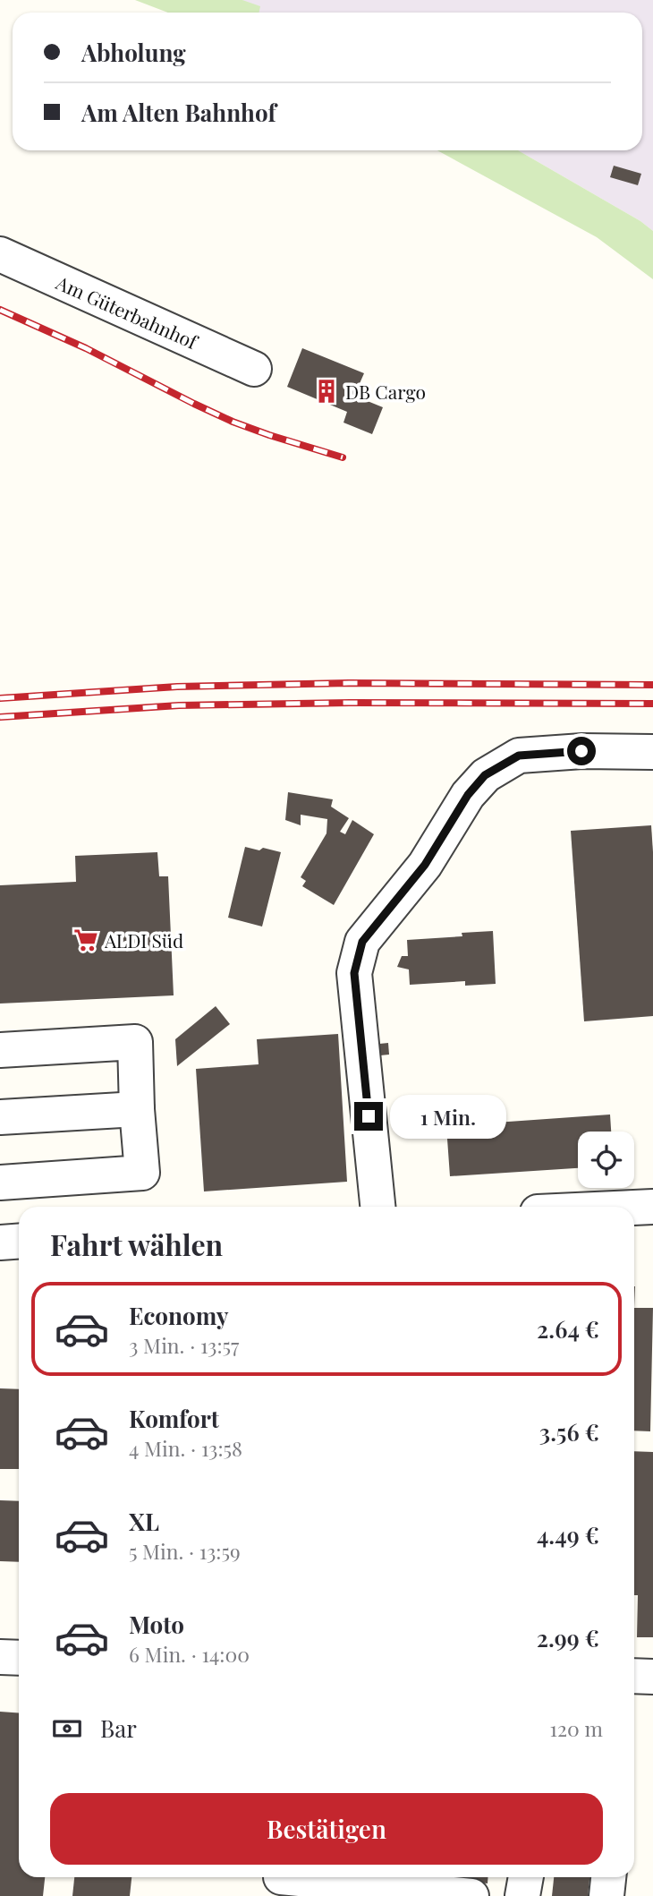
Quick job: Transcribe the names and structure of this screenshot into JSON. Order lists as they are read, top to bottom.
{
  "streets": {
    "street": ["Am Güterbahnhof"]
  },
  "places": {
    "building": ["DB Cargo"],
    "supermarket": ["ALDI Süd"]
  },
  "page": {
    "banner": ["Abholung", "Am Alten Bahnhof"],
    "bubble": "1 Min.",
    "heading": "Fahrt wählen",
    "list": [
      {
        "name": "Economy",
        "note": "3 Min. · 13:57",
        "value": "2.64 €"
      },
      {
        "name": "Komfort",
        "note": "4 Min. · 13:58",
        "value": "3.56 €"
      },
      {
        "name": "XL",
        "note": "5 Min. · 13:59",
        "value": "4.49 €"
      },
      {
        "name": "Moto",
        "note": "6 Min. · 14:00",
        "value": "2.99 €"
      }
    ],
    "pay": ["Bar", "120 m"],
    "buttons": "Bestätigen"
  }
}
